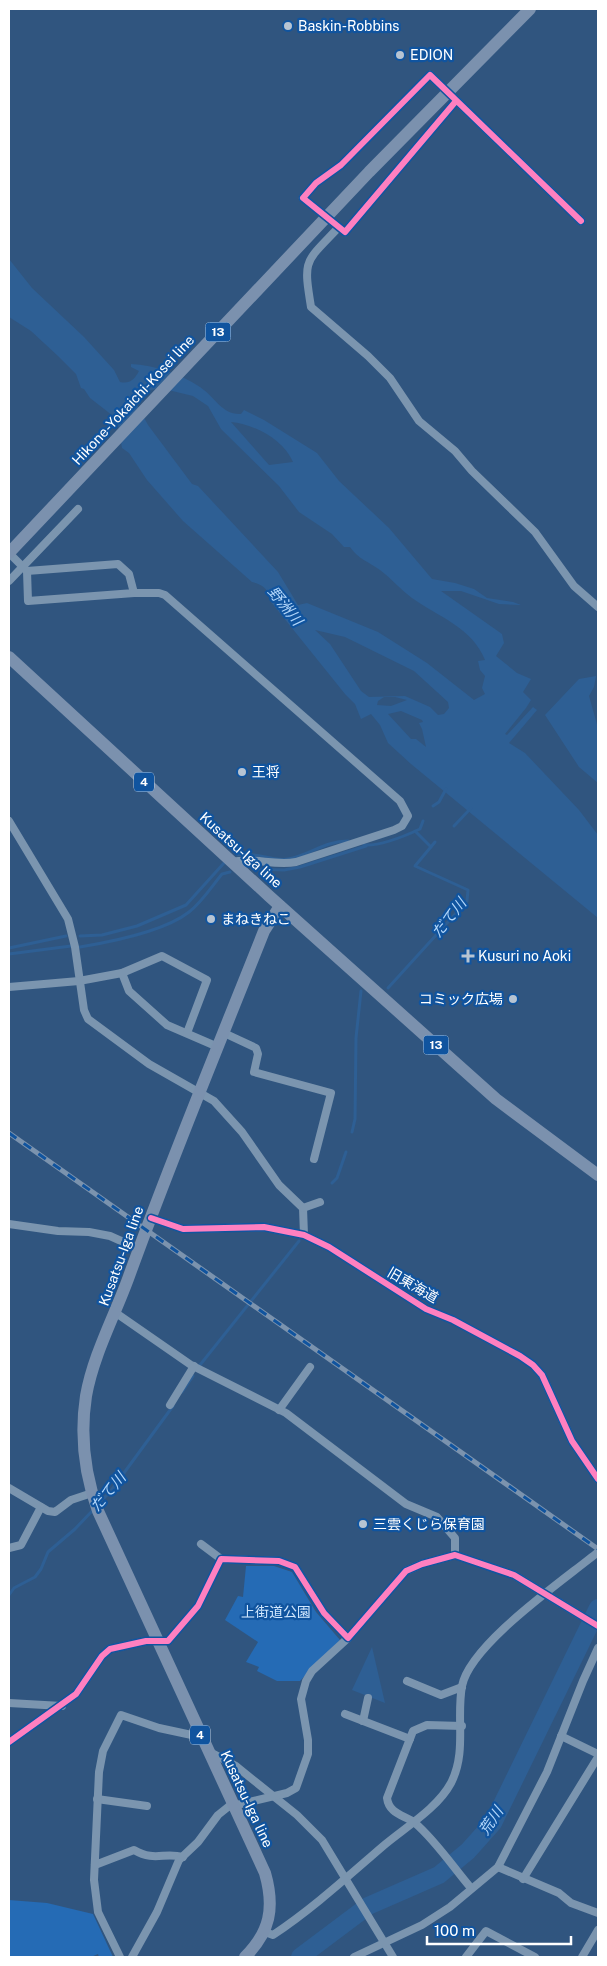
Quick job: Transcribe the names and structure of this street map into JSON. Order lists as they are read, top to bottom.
{
  "streets": {
    "main road": [
      "13",
      "Hikone-Yokaichi-Kosei line",
      "4",
      "Kusatsu-Iga line"
    ],
    "street": ["旧東海道"]
  },
  "crossings": [
    ["13", "Kusatsu-Iga line"],
    ["Kusatsu-Iga line", "旧東海道"]
  ],
  "water": ["野洲川", "だて川", "荒川"],
  "parks": ["上街道公園"],
  "places": {
    "other": [
      "Baskin-Robbins",
      "EDION",
      "王将",
      "まねきねこ",
      "コミック広場",
      "三雲くじら保育園"
    ],
    "health": ["Kusuri no Aoki"]
  },
  "scale_bar": "100 m"
}
